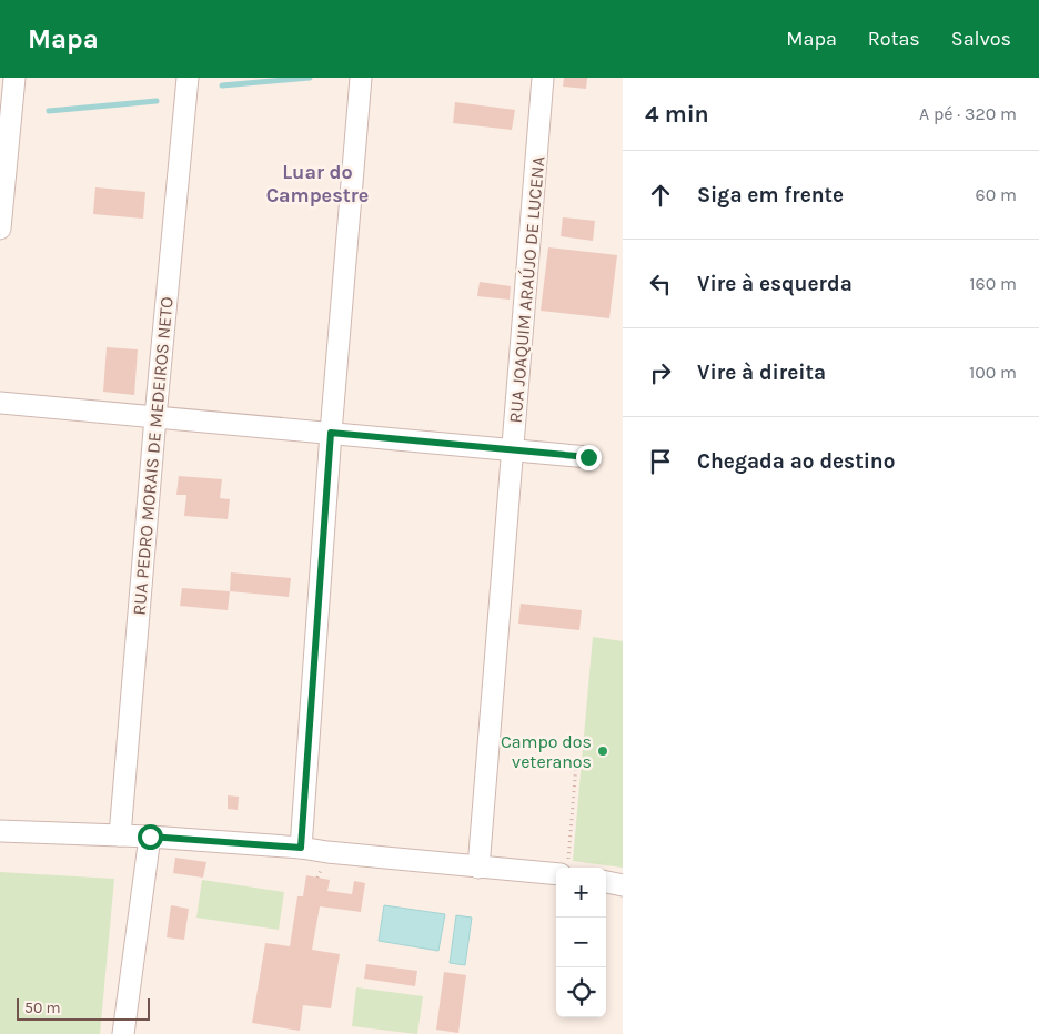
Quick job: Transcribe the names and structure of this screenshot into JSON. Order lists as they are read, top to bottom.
{
  "streets": {
    "street": ["RUA JOAQUIM ARAÚJO DE LUCENA", "RUA PEDRO MORAIS DE MEDEIROS NETO"]
  },
  "districts": ["Luar do Campestre"],
  "places": ["Campo dos veteranos"],
  "scale_bar": "50 m",
  "page": {
    "header": "Mapa",
    "nav": ["Mapa", "Rotas", "Salvos"],
    "heading": ["4 min", "A pé · 320 m"],
    "list": [
      ["Siga em frente", "60 m"],
      ["Vire à esquerda", "160 m"],
      ["Vire à direita", "100 m"],
      "Chegada ao destino"
    ],
    "map_buttons": ["+", "−"],
    "scale": "50 m"
  }
}
